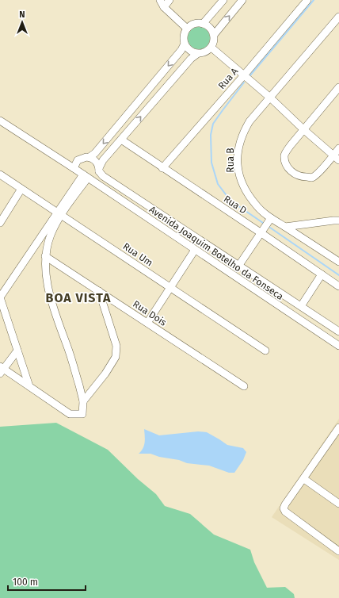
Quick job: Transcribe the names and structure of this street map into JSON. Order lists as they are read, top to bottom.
{
  "streets": {
    "street": [
      "Rua A",
      "Rua B",
      "Rua D",
      "Avenida Joaquim Botelho da Fonseca",
      "Rua Um",
      "Rua Dois"
    ]
  },
  "crossings": [
    ["Rua A", "Rua D"]
  ],
  "districts": ["BOA VISTA"],
  "scale_bar": "100 m",
  "north": "top"
}
